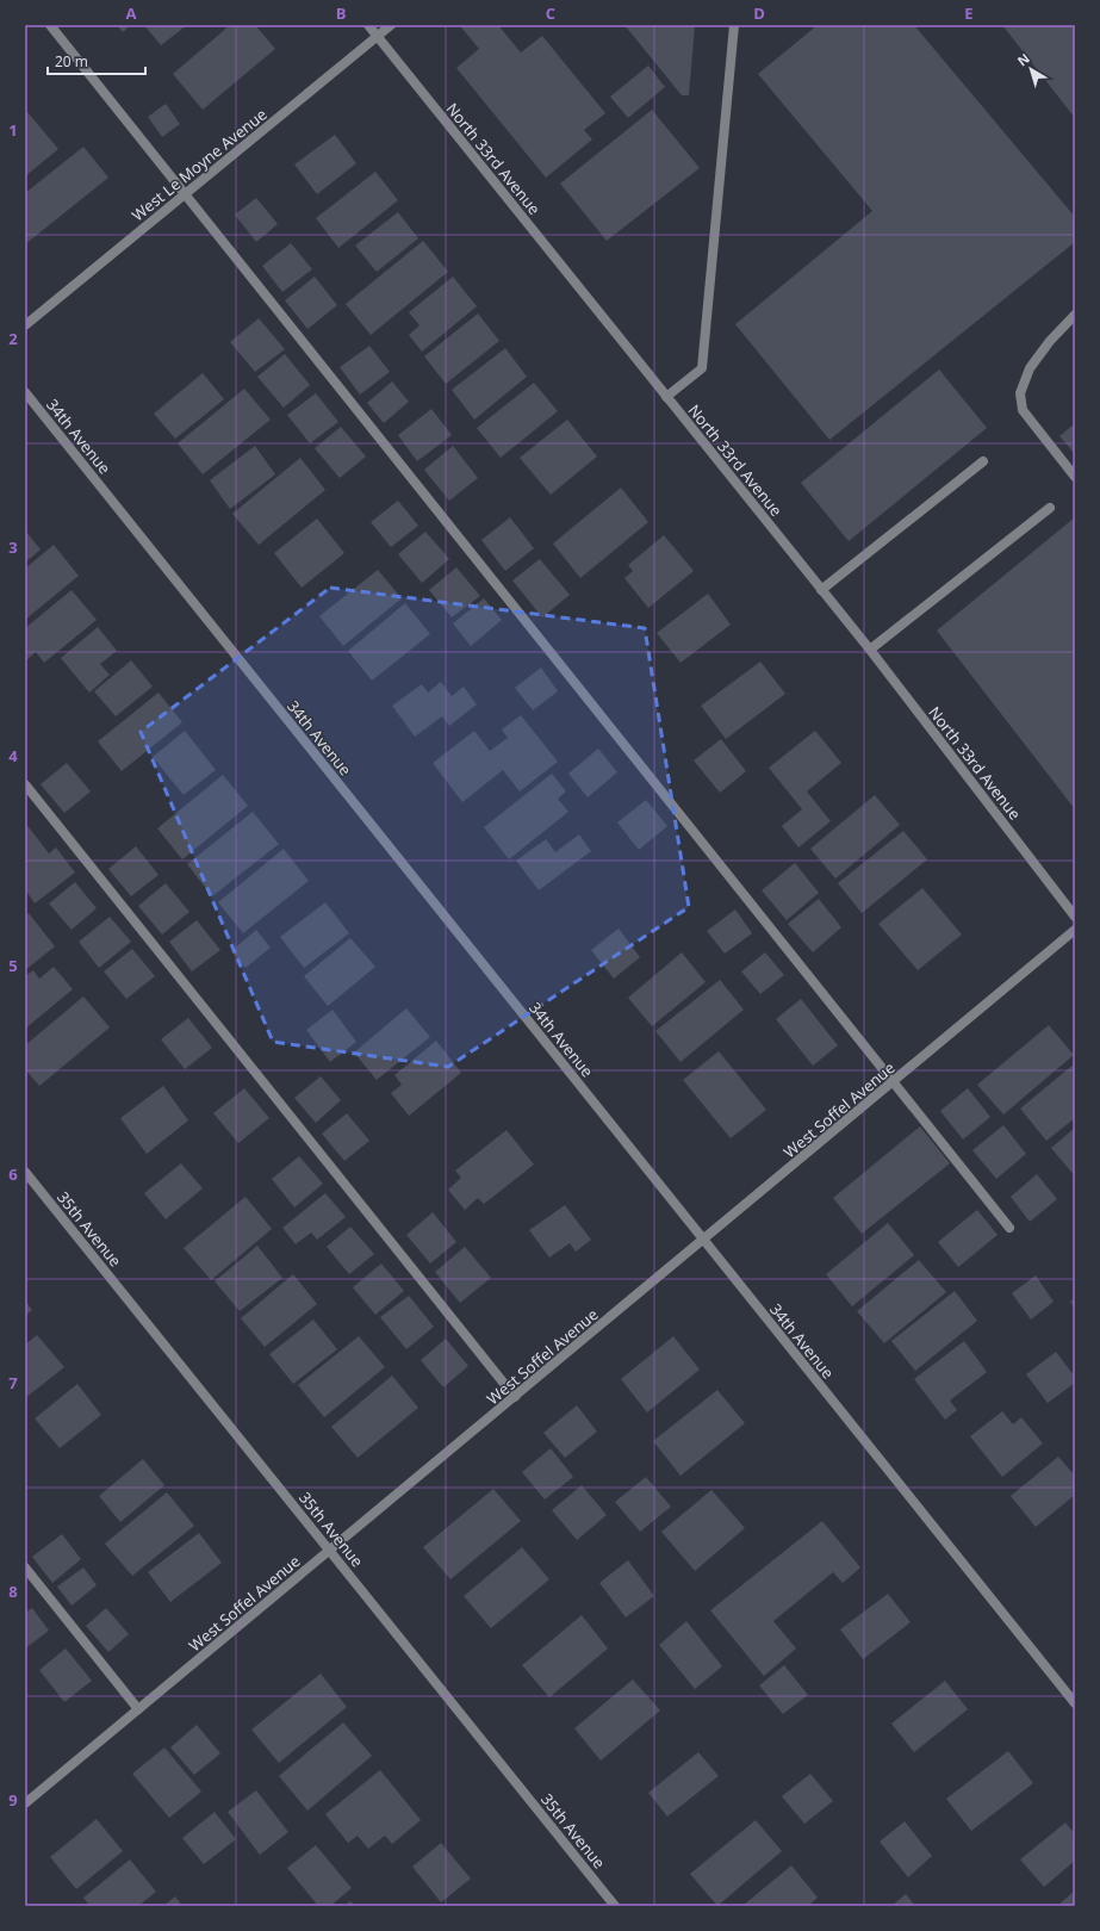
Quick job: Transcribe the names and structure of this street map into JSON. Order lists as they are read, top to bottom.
{
  "streets": {
    "street": [
      "North 33rd Avenue",
      "West Le Moyne Avenue",
      "34th Avenue",
      "West Soffel Avenue",
      "35th Avenue"
    ]
  },
  "crossings": [
    ["North 33rd Avenue", "West Le Moyne Avenue"],
    ["34th Avenue", "West Soffel Avenue"],
    ["West Soffel Avenue", "35th Avenue"]
  ],
  "scale_bar": "20 m",
  "north": "top left",
  "grid": {
    "columns": [
      "A",
      "B",
      "C",
      "D",
      "E"
    ],
    "rows": [
      "1",
      "2",
      "3",
      "4",
      "5",
      "6",
      "7",
      "8",
      "9"
    ]
  }
}
